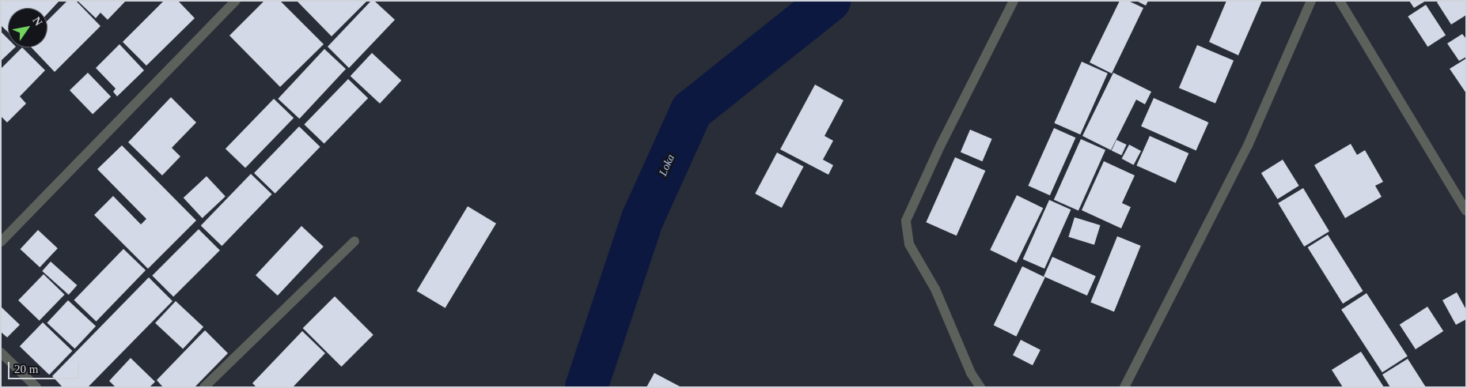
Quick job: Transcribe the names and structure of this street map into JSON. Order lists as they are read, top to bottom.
{
  "water": ["Loka"],
  "scale_bar": "20 m",
  "north": "top right"
}
